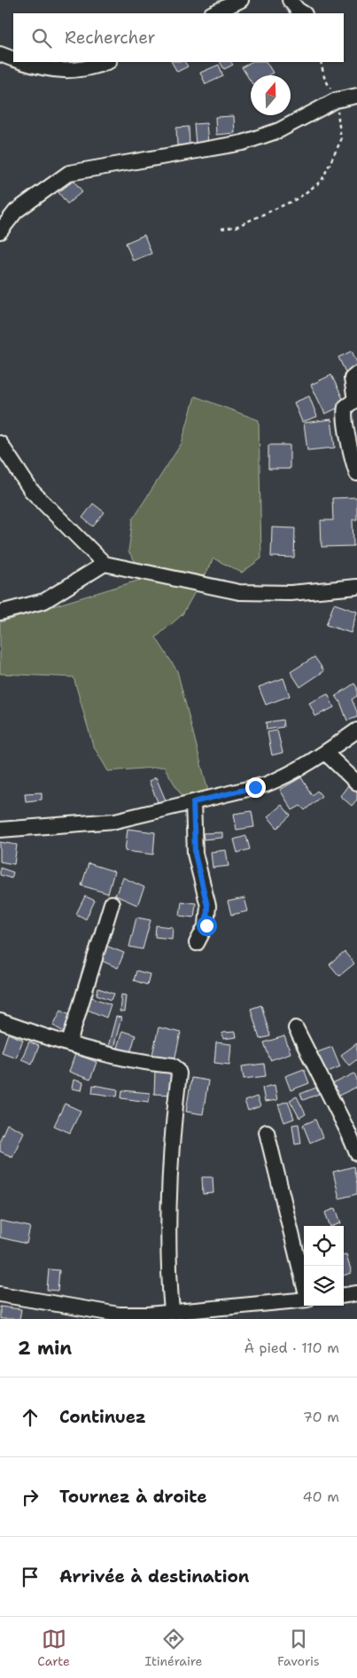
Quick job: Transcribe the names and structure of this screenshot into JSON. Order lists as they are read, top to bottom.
{
  "north": "top",
  "page": {
    "search": "Rechercher",
    "heading": ["2 min", "À pied · 110 m"],
    "list": [
      ["Continuez", "70 m"],
      ["Tournez à droite", "40 m"],
      "Arrivée à destination"
    ],
    "nav": ["Carte", "Itinéraire", "Favoris"]
  }
}
